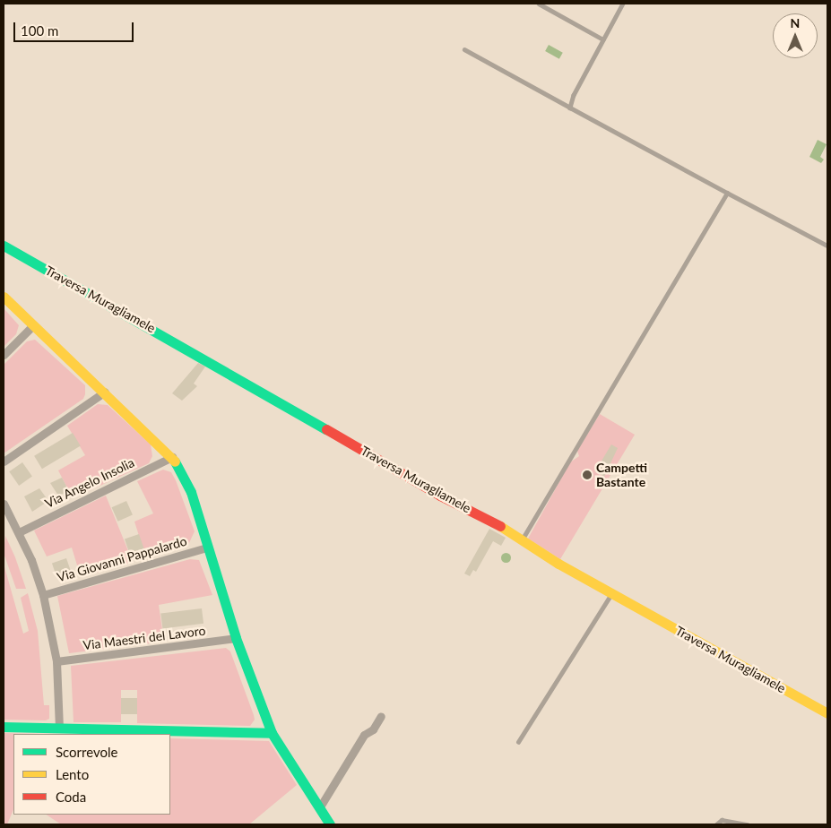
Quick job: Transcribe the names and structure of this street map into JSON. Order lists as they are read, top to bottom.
{
  "streets": {
    "street": [
      "Traversa Muragliamele",
      "Via Angelo Insolia",
      "Via Giovanni Pappalardo",
      "Via Maestri del Lavoro"
    ]
  },
  "places": ["Campetti Bastante"],
  "legend": ["Scorrevole", "Lento", "Coda"],
  "scale_bar": "100 m",
  "north": "top"
}
